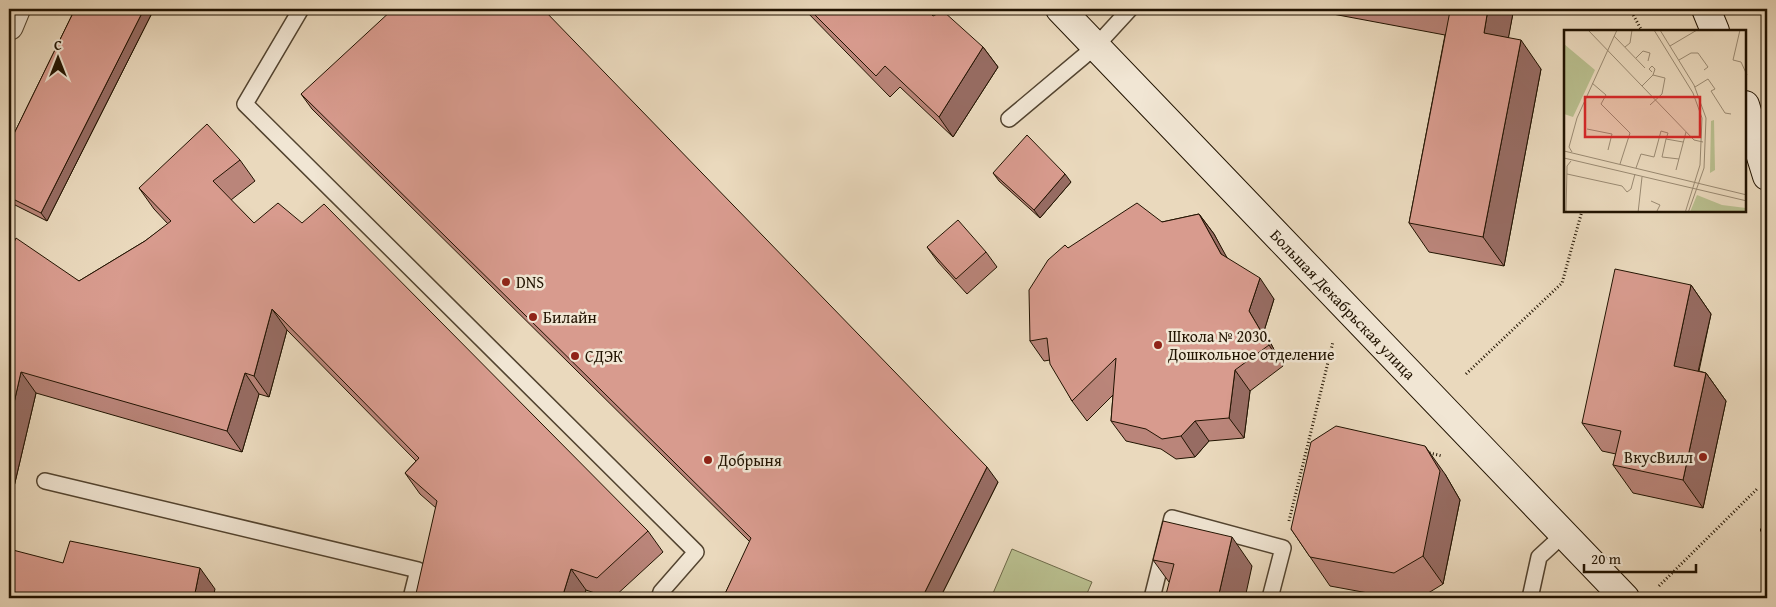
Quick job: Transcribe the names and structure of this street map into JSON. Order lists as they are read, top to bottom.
{
  "streets": {
    "street": ["Большая Декабрьская улица"]
  },
  "places": [
    "DNS",
    "Билайн",
    "Школа № 2030. Дошкольное отделение",
    "СДЭК",
    "ВкусВилл",
    "Добрыня"
  ],
  "scale_bar": "20 m",
  "north": "top"
}
